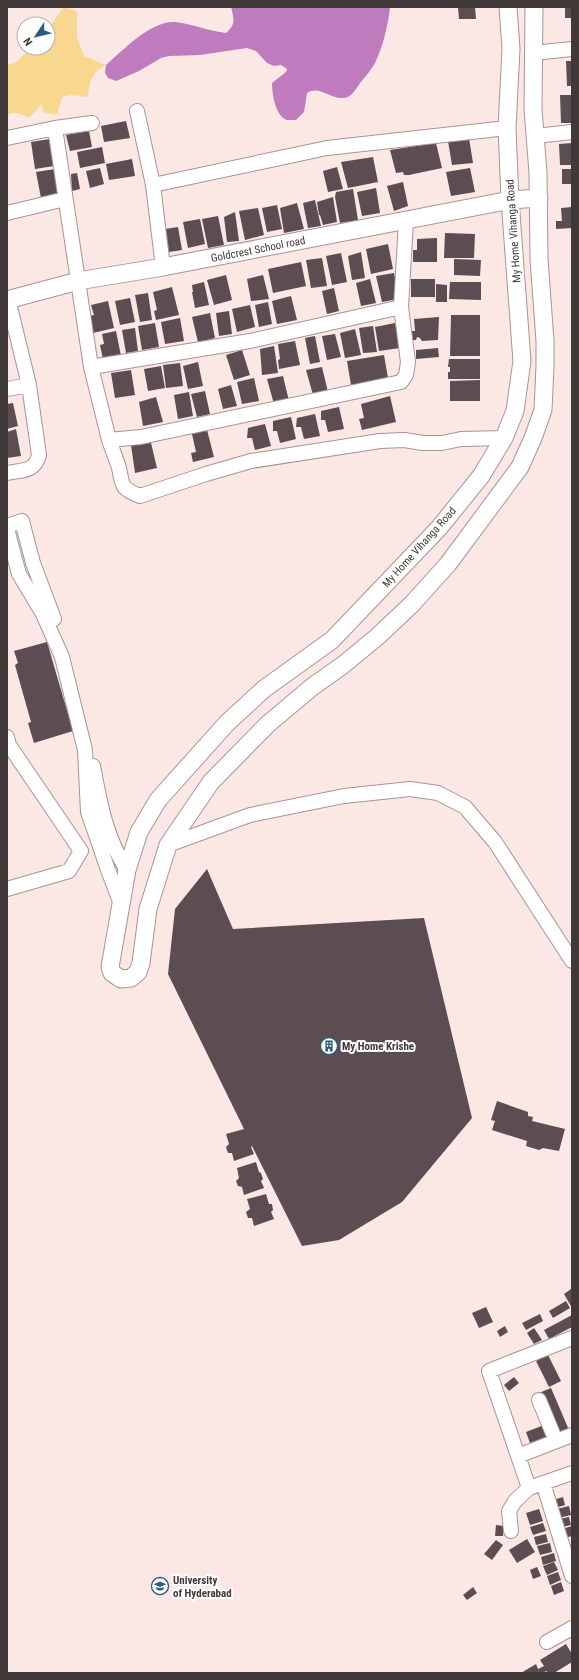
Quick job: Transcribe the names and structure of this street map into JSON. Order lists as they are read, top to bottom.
{
  "streets": {
    "street": ["My Home Vihanga Road", "Goldcrest School road"]
  },
  "crossings": [
    ["My Home Vihanga Road", "Goldcrest School road"]
  ],
  "places": {
    "building": ["My Home Krishe"],
    "school or university": ["University of Hyderabad"]
  },
  "north": "bottom left"
}
